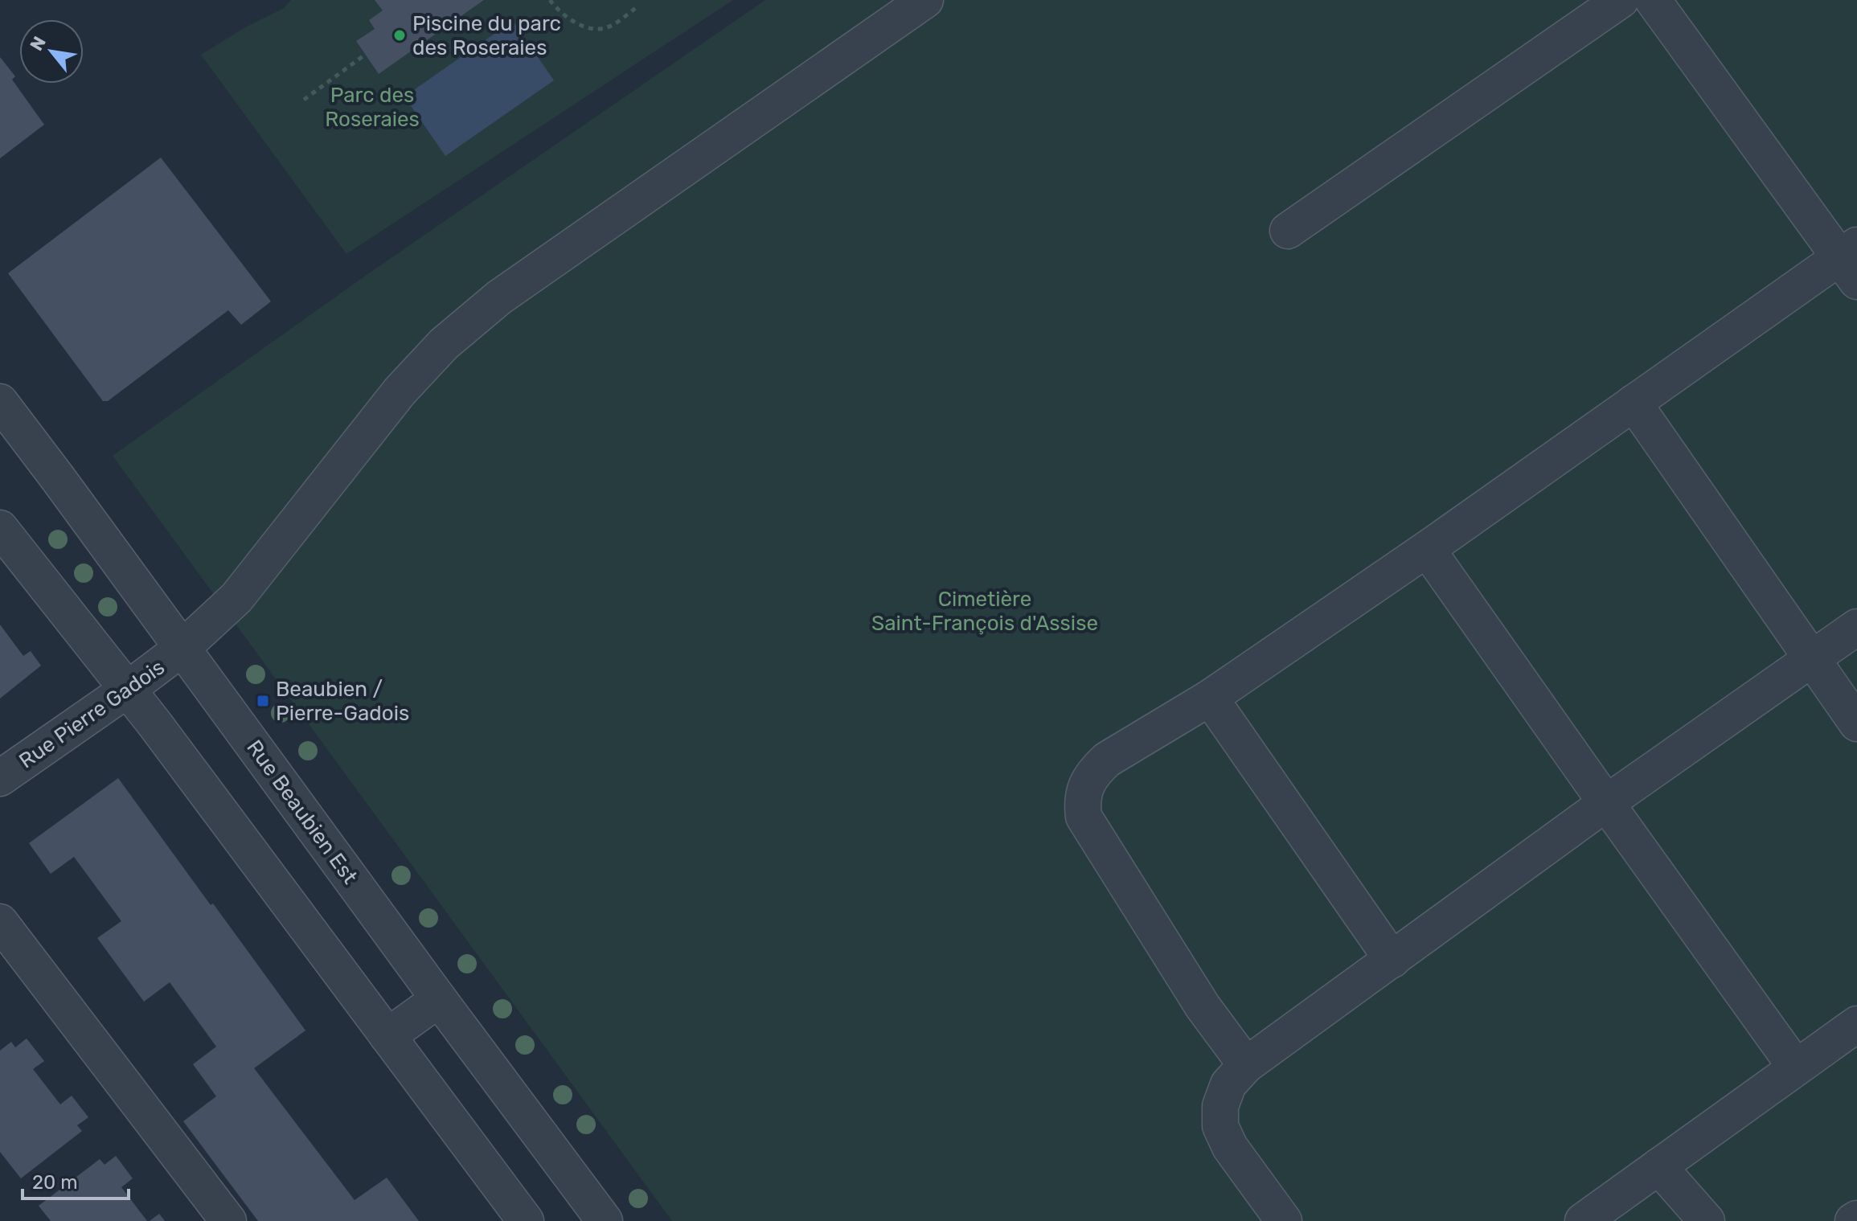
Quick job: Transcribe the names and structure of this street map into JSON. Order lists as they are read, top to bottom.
{
  "streets": {
    "street": ["Rue Pierre Gadois", "Rue Beaubien Est"]
  },
  "crossings": [
    ["Rue Pierre Gadois", "Rue Beaubien Est"]
  ],
  "parks": ["Parc des Roseraies", "Cimetière Saint-François d'Assise"],
  "places": {
    "other": ["Piscine du parc des Roseraies"],
    "transit": ["Beaubien / Pierre-Gadois"]
  },
  "scale_bar": "20 m",
  "north": "top left"
}
